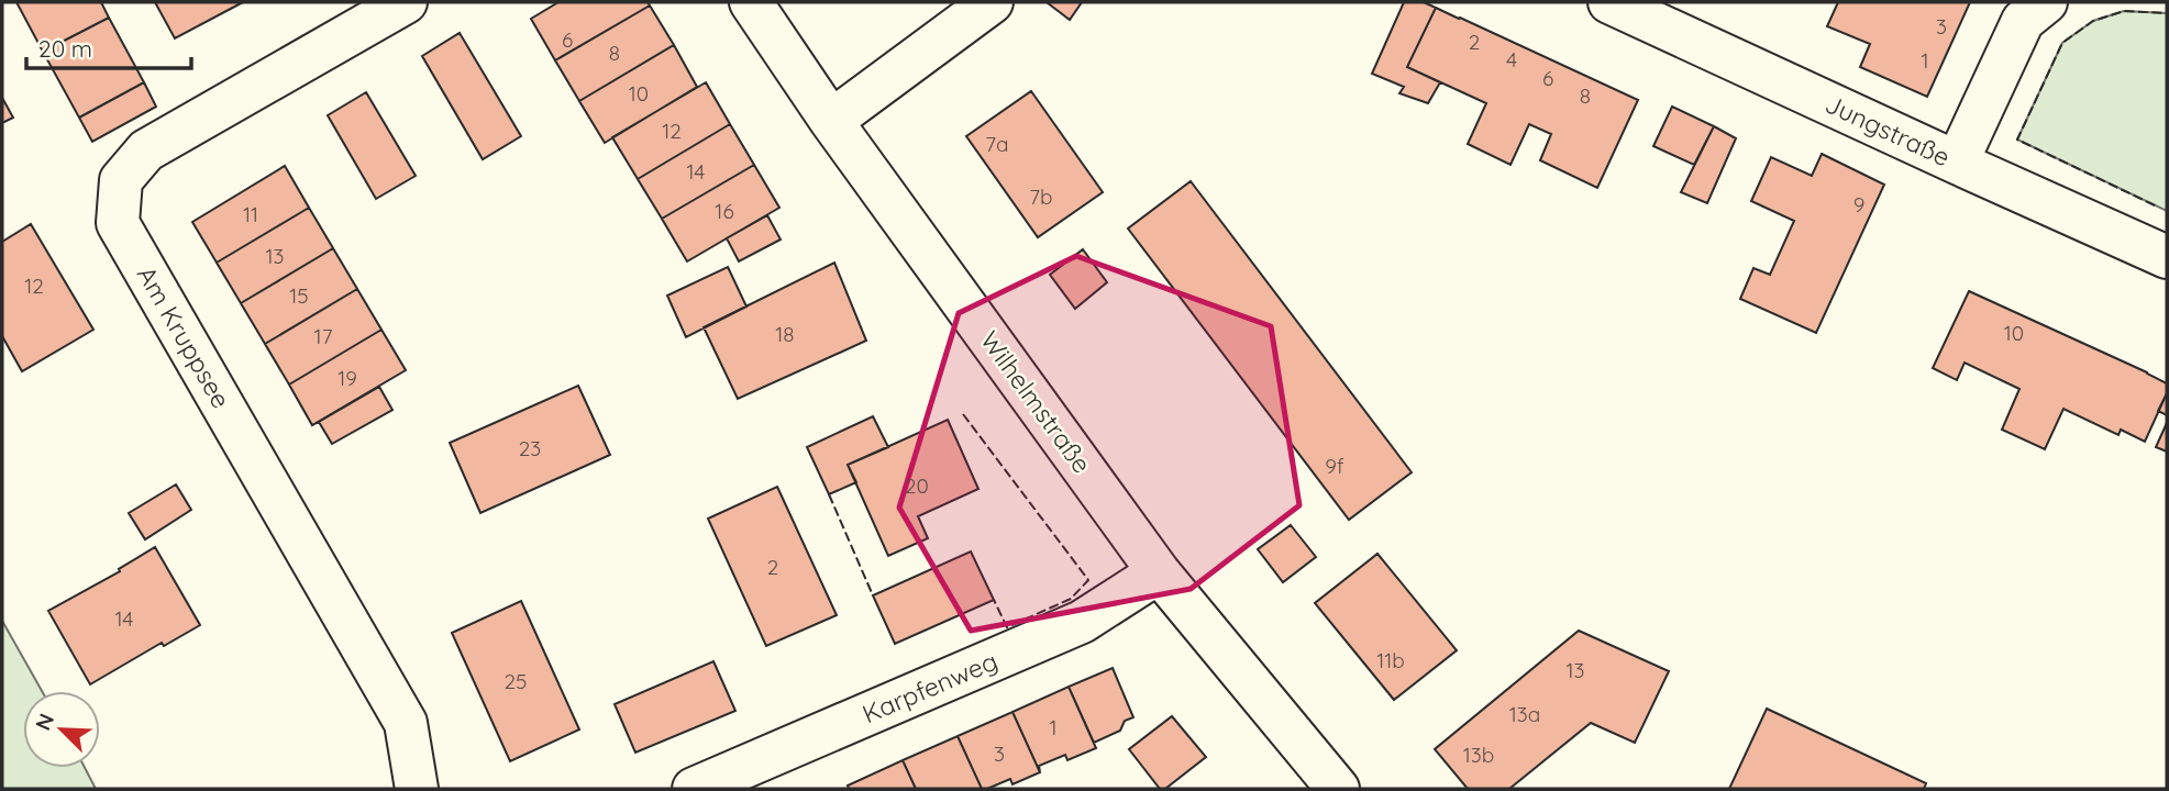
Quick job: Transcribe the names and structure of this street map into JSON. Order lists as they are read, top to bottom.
{
  "streets": {
    "street": [
      "Jungstraße",
      "Am Kruppsee",
      "Wilhelmstraße",
      "Karpfenweg"
    ]
  },
  "crossings": [
    ["Wilhelmstraße", "Karpfenweg"]
  ],
  "house_numbers": [
    "3",
    "6",
    "2",
    "8",
    "4",
    "1",
    "6",
    "10",
    "8",
    "12",
    "7a",
    "14",
    "7b",
    "9",
    "16",
    "11",
    "13",
    "12",
    "15",
    "10",
    "18",
    "17",
    "19",
    "23",
    "9f",
    "20",
    "2",
    "14",
    "11b",
    "13",
    "25",
    "13a",
    "1",
    "3",
    "13b"
  ],
  "scale_bar": "20 m",
  "north": "top left"
}
